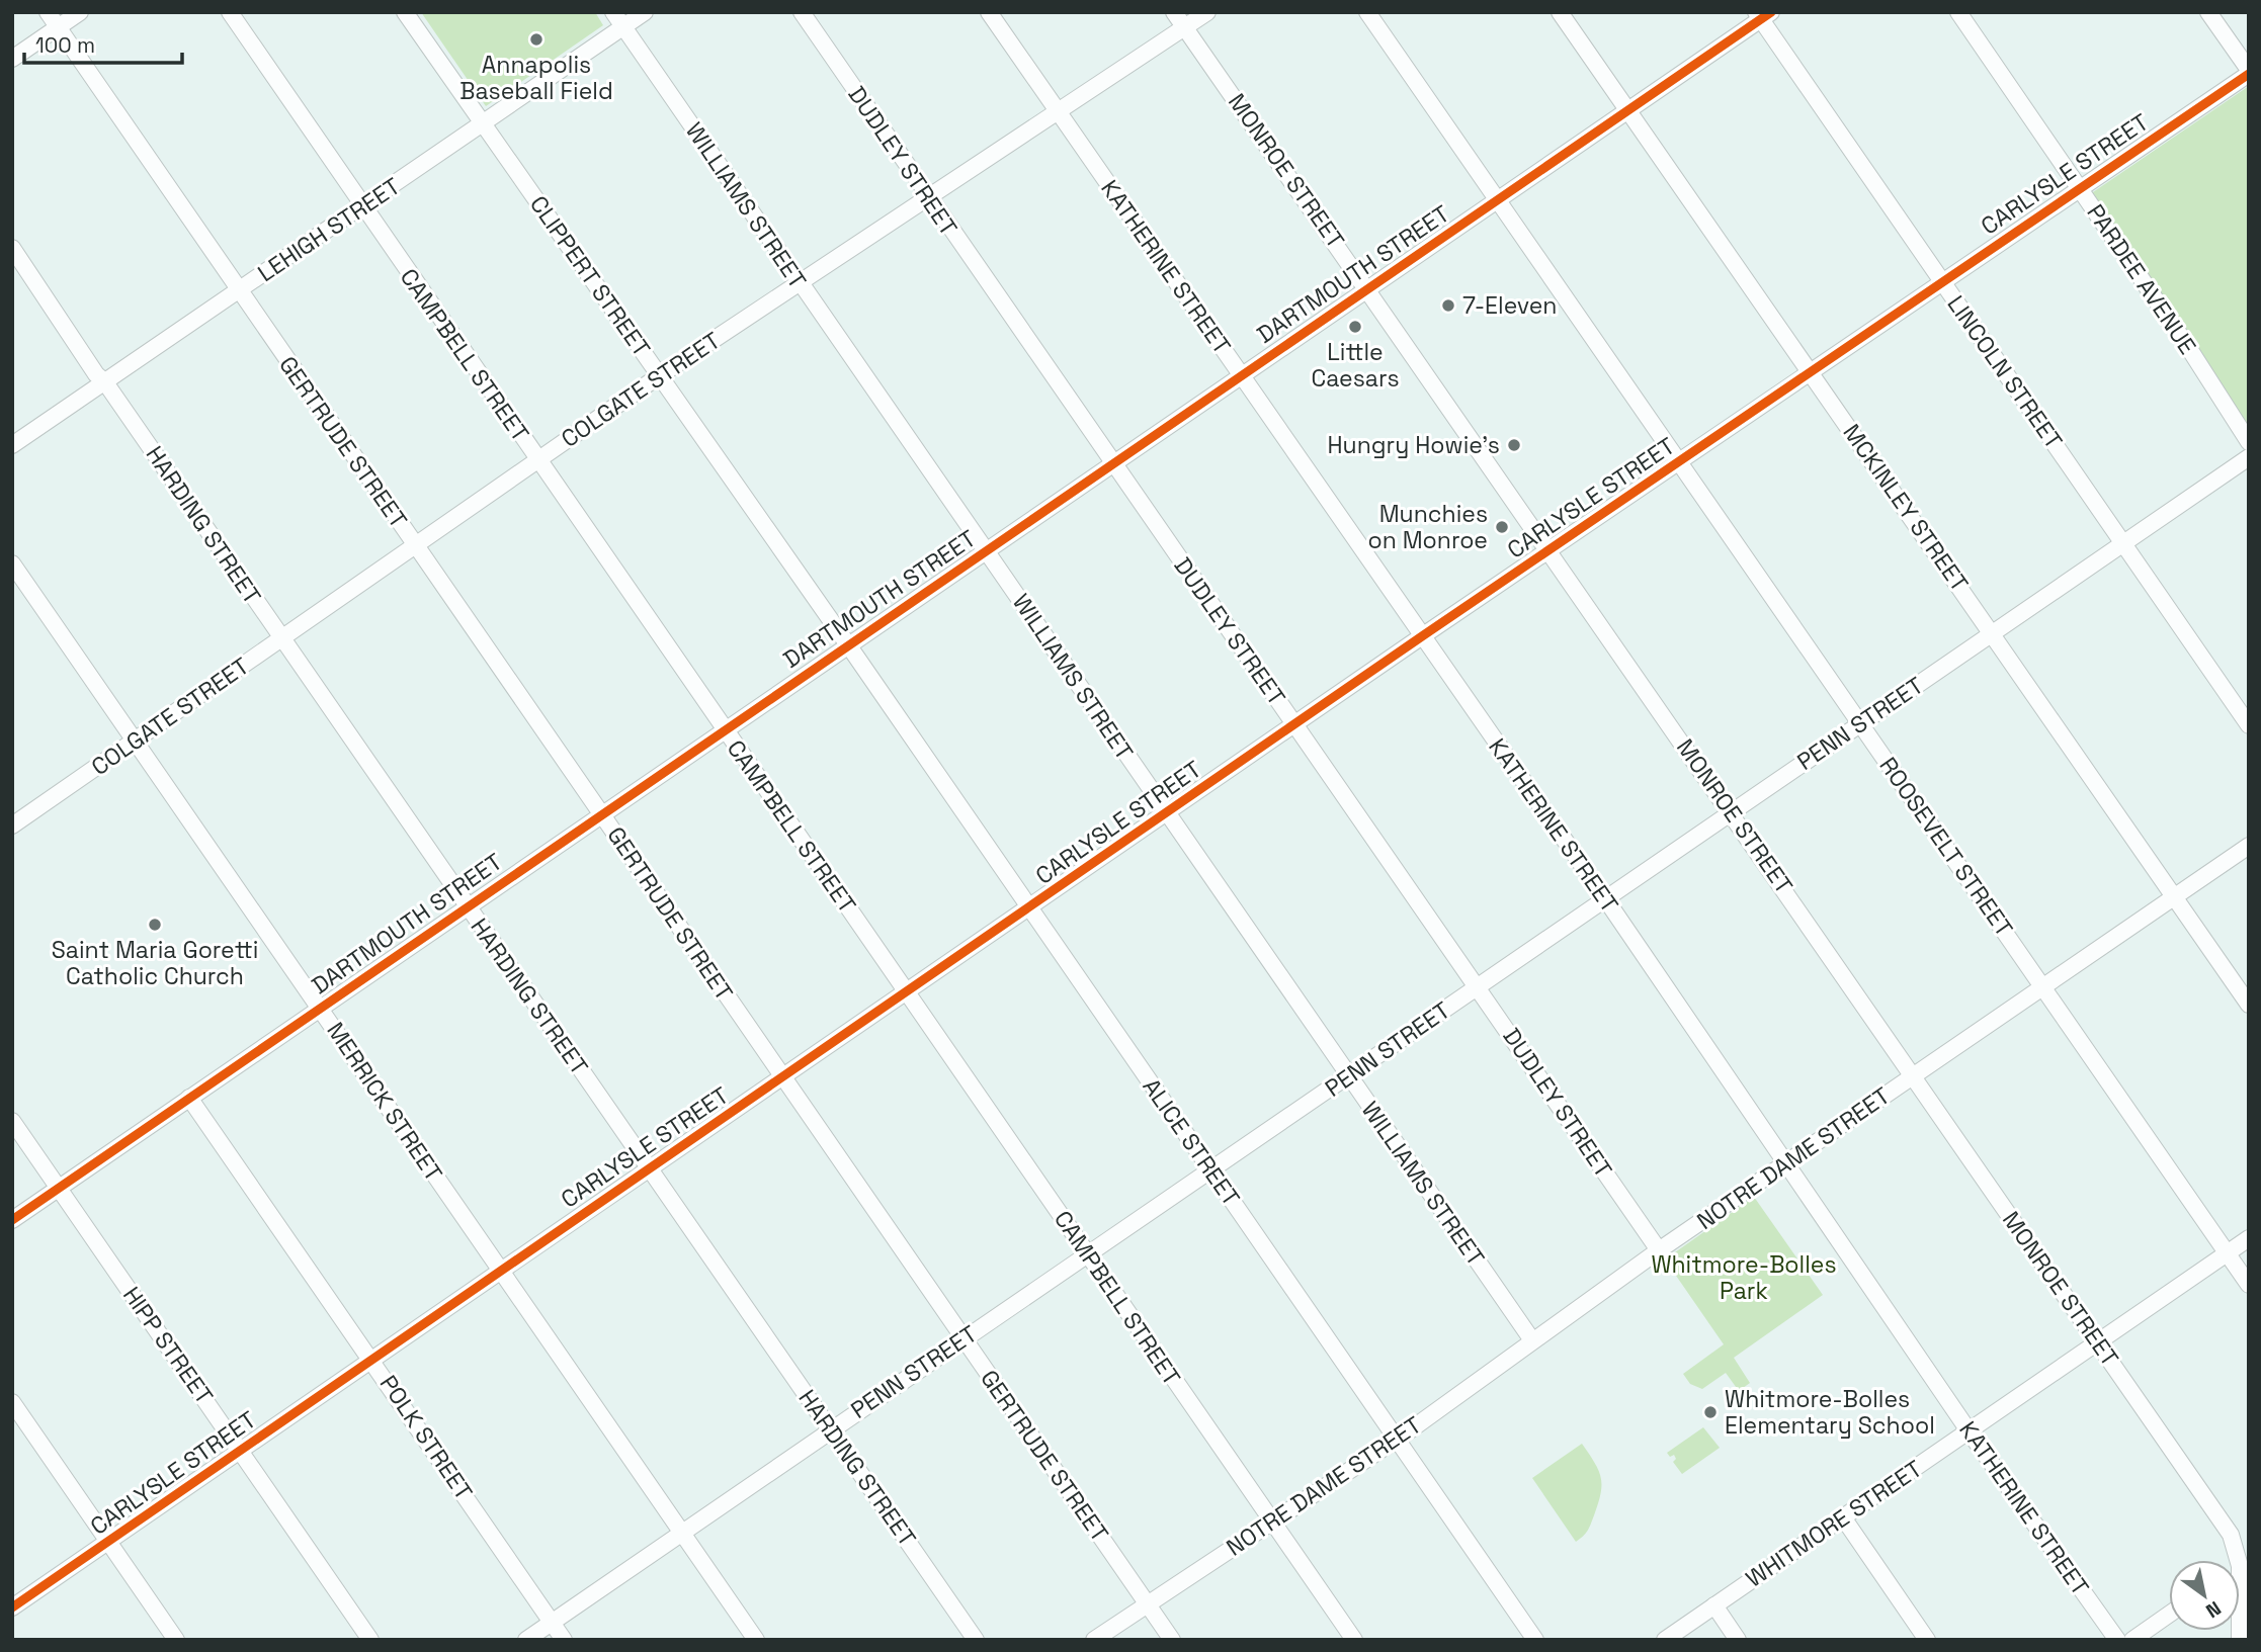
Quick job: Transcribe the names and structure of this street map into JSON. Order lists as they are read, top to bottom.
{
  "streets": {
    "street": [
      "DUDLEY STREET",
      "MONROE STREET",
      "CARLYSLE STREET",
      "WILLIAMS STREET",
      "LEHIGH STREET",
      "KATHERINE STREET",
      "DARTMOUTH STREET",
      "CLIPPERT STREET",
      "PARDEE AVENUE",
      "CAMPBELL STREET",
      "LINCOLN STREET",
      "COLGATE STREET",
      "GERTRUDE STREET",
      "MCKINLEY STREET",
      "HARDING STREET",
      "PENN STREET",
      "ROOSEVELT STREET",
      "MERRICK STREET",
      "ALICE STREET",
      "NOTRE DAME STREET",
      "HIPP STREET",
      "POLK STREET",
      "WHITMORE STREET"
    ]
  },
  "crossings": [
    ["DUDLEY STREET", "CARLYSLE STREET"],
    ["DUDLEY STREET", "DARTMOUTH STREET"],
    ["DUDLEY STREET", "COLGATE STREET"],
    ["DUDLEY STREET", "PENN STREET"],
    ["DUDLEY STREET", "NOTRE DAME STREET"],
    ["MONROE STREET", "CARLYSLE STREET"],
    ["MONROE STREET", "DARTMOUTH STREET"],
    ["MONROE STREET", "COLGATE STREET"],
    ["MONROE STREET", "PENN STREET"],
    ["MONROE STREET", "NOTRE DAME STREET"],
    ["MONROE STREET", "WHITMORE STREET"],
    ["CARLYSLE STREET", "WILLIAMS STREET"],
    ["CARLYSLE STREET", "KATHERINE STREET"],
    ["CARLYSLE STREET", "PARDEE AVENUE"],
    ["CARLYSLE STREET", "CAMPBELL STREET"],
    ["CARLYSLE STREET", "LINCOLN STREET"],
    ["CARLYSLE STREET", "GERTRUDE STREET"],
    ["CARLYSLE STREET", "MCKINLEY STREET"],
    ["CARLYSLE STREET", "HARDING STREET"],
    ["CARLYSLE STREET", "ROOSEVELT STREET"],
    ["CARLYSLE STREET", "MERRICK STREET"],
    ["CARLYSLE STREET", "ALICE STREET"],
    ["CARLYSLE STREET", "HIPP STREET"],
    ["CARLYSLE STREET", "POLK STREET"],
    ["WILLIAMS STREET", "LEHIGH STREET"],
    ["WILLIAMS STREET", "DARTMOUTH STREET"],
    ["WILLIAMS STREET", "COLGATE STREET"],
    ["WILLIAMS STREET", "PENN STREET"],
    ["WILLIAMS STREET", "NOTRE DAME STREET"],
    ["LEHIGH STREET", "CLIPPERT STREET"],
    ["LEHIGH STREET", "CAMPBELL STREET"],
    ["LEHIGH STREET", "GERTRUDE STREET"],
    ["LEHIGH STREET", "HARDING STREET"],
    ["KATHERINE STREET", "DARTMOUTH STREET"],
    ["KATHERINE STREET", "COLGATE STREET"],
    ["KATHERINE STREET", "PENN STREET"],
    ["KATHERINE STREET", "NOTRE DAME STREET"],
    ["KATHERINE STREET", "WHITMORE STREET"],
    ["DARTMOUTH STREET", "CLIPPERT STREET"],
    ["DARTMOUTH STREET", "CAMPBELL STREET"],
    ["DARTMOUTH STREET", "LINCOLN STREET"],
    ["DARTMOUTH STREET", "GERTRUDE STREET"],
    ["DARTMOUTH STREET", "MCKINLEY STREET"],
    ["DARTMOUTH STREET", "HARDING STREET"],
    ["DARTMOUTH STREET", "ROOSEVELT STREET"],
    ["DARTMOUTH STREET", "MERRICK STREET"],
    ["DARTMOUTH STREET", "ALICE STREET"],
    ["DARTMOUTH STREET", "HIPP STREET"],
    ["DARTMOUTH STREET", "POLK STREET"],
    ["CLIPPERT STREET", "COLGATE STREET"],
    ["CLIPPERT STREET", "ALICE STREET"],
    ["CAMPBELL STREET", "COLGATE STREET"],
    ["CAMPBELL STREET", "PENN STREET"],
    ["CAMPBELL STREET", "NOTRE DAME STREET"],
    ["LINCOLN STREET", "PENN STREET"],
    ["COLGATE STREET", "GERTRUDE STREET"],
    ["COLGATE STREET", "HARDING STREET"],
    ["COLGATE STREET", "MERRICK STREET"],
    ["GERTRUDE STREET", "PENN STREET"],
    ["GERTRUDE STREET", "NOTRE DAME STREET"],
    ["MCKINLEY STREET", "PENN STREET"],
    ["MCKINLEY STREET", "NOTRE DAME STREET"],
    ["HARDING STREET", "PENN STREET"],
    ["PENN STREET", "ROOSEVELT STREET"],
    ["PENN STREET", "MERRICK STREET"],
    ["PENN STREET", "ALICE STREET"],
    ["PENN STREET", "POLK STREET"],
    ["ROOSEVELT STREET", "NOTRE DAME STREET"],
    ["ROOSEVELT STREET", "WHITMORE STREET"],
    ["ALICE STREET", "NOTRE DAME STREET"]
  ],
  "parks": ["Whitmore-Bolles Park"],
  "places": [
    "Annapolis Baseball Field",
    "7-Eleven",
    "Little Caesars",
    "Hungry Howie's",
    "Munchies on Monroe",
    "Saint Maria Goretti Catholic Church",
    "Whitmore-Bolles Elementary School"
  ],
  "scale_bar": "100 m",
  "north": "bottom right"
}
